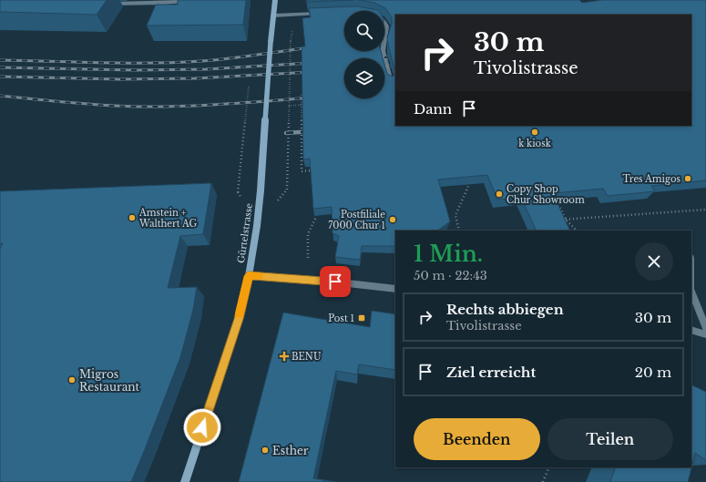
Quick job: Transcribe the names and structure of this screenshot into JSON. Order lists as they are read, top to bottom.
{
  "streets": {
    "street": ["Gürtelstrasse"]
  },
  "places": {
    "other": [
      "k kiosk",
      "Tres Amigos",
      "Copy Shop Chur Showroom",
      "Amstein + Walthert AG",
      "Postfiliale 7000 Chur 1",
      "Migros Restaurant",
      "Esther"
    ],
    "transit": ["Post 1"],
    "health": ["BENU"]
  },
  "page": {
    "turn": ["30 m", "Tivolistrasse"],
    "then": "Dann",
    "heading": ["1 Min.", "50 m · 22:43"],
    "list": [
      {
        "name": "Rechts abbiegen",
        "note": "Tivolistrasse",
        "value": "30 m"
      },
      {
        "name": "Ziel erreicht",
        "value": "20 m"
      }
    ],
    "buttons": ["Beenden", "Teilen"]
  }
}
